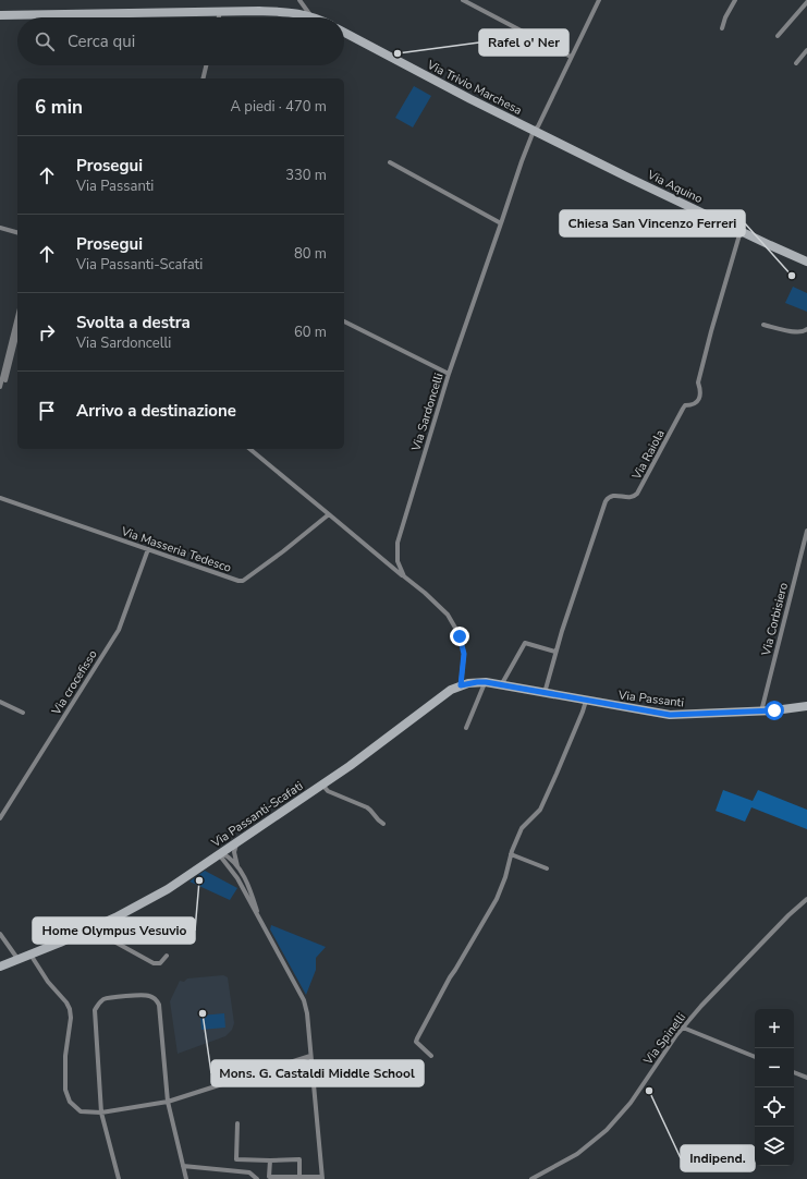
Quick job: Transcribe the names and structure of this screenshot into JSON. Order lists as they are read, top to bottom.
{
  "streets": {
    "street": [
      "Via Trivio Marchesa",
      "Via Aquino",
      "Via Sardoncelli",
      "Via Raiola",
      "Via Masseria Tedesco",
      "Via Corbisiero",
      "Via crocefisso",
      "Via Passanti",
      "Via Passanti-Scafati",
      "Via Spinelli"
    ]
  },
  "crossings": [
    ["Via Trivio Marchesa", "Via Aquino"],
    ["Via Trivio Marchesa", "Via Sardoncelli"],
    ["Via Aquino", "Via Sardoncelli"],
    ["Via Aquino", "Via Raiola"],
    ["Via Raiola", "Via Passanti"],
    ["Via Masseria Tedesco", "Via crocefisso"],
    ["Via Corbisiero", "Via Passanti"],
    ["Via Passanti", "Via Passanti-Scafati"]
  ],
  "places": [
    "Rafel o' Ner",
    "Chiesa San Vincenzo Ferreri",
    "Home Olympus Vesuvio",
    "Mons. G. Castaldi Middle School",
    "Indipend."
  ],
  "page": {
    "search": "Cerca qui",
    "heading": ["6 min", "A piedi · 470 m"],
    "list": [
      ["Prosegui", "Via Passanti", "330 m"],
      ["Prosegui", "Via Passanti-Scafati", "80 m"],
      ["Svolta a destra", "Via Sardoncelli", "60 m"],
      "Arrivo a destinazione"
    ],
    "map_buttons": ["+", "−"]
  }
}
